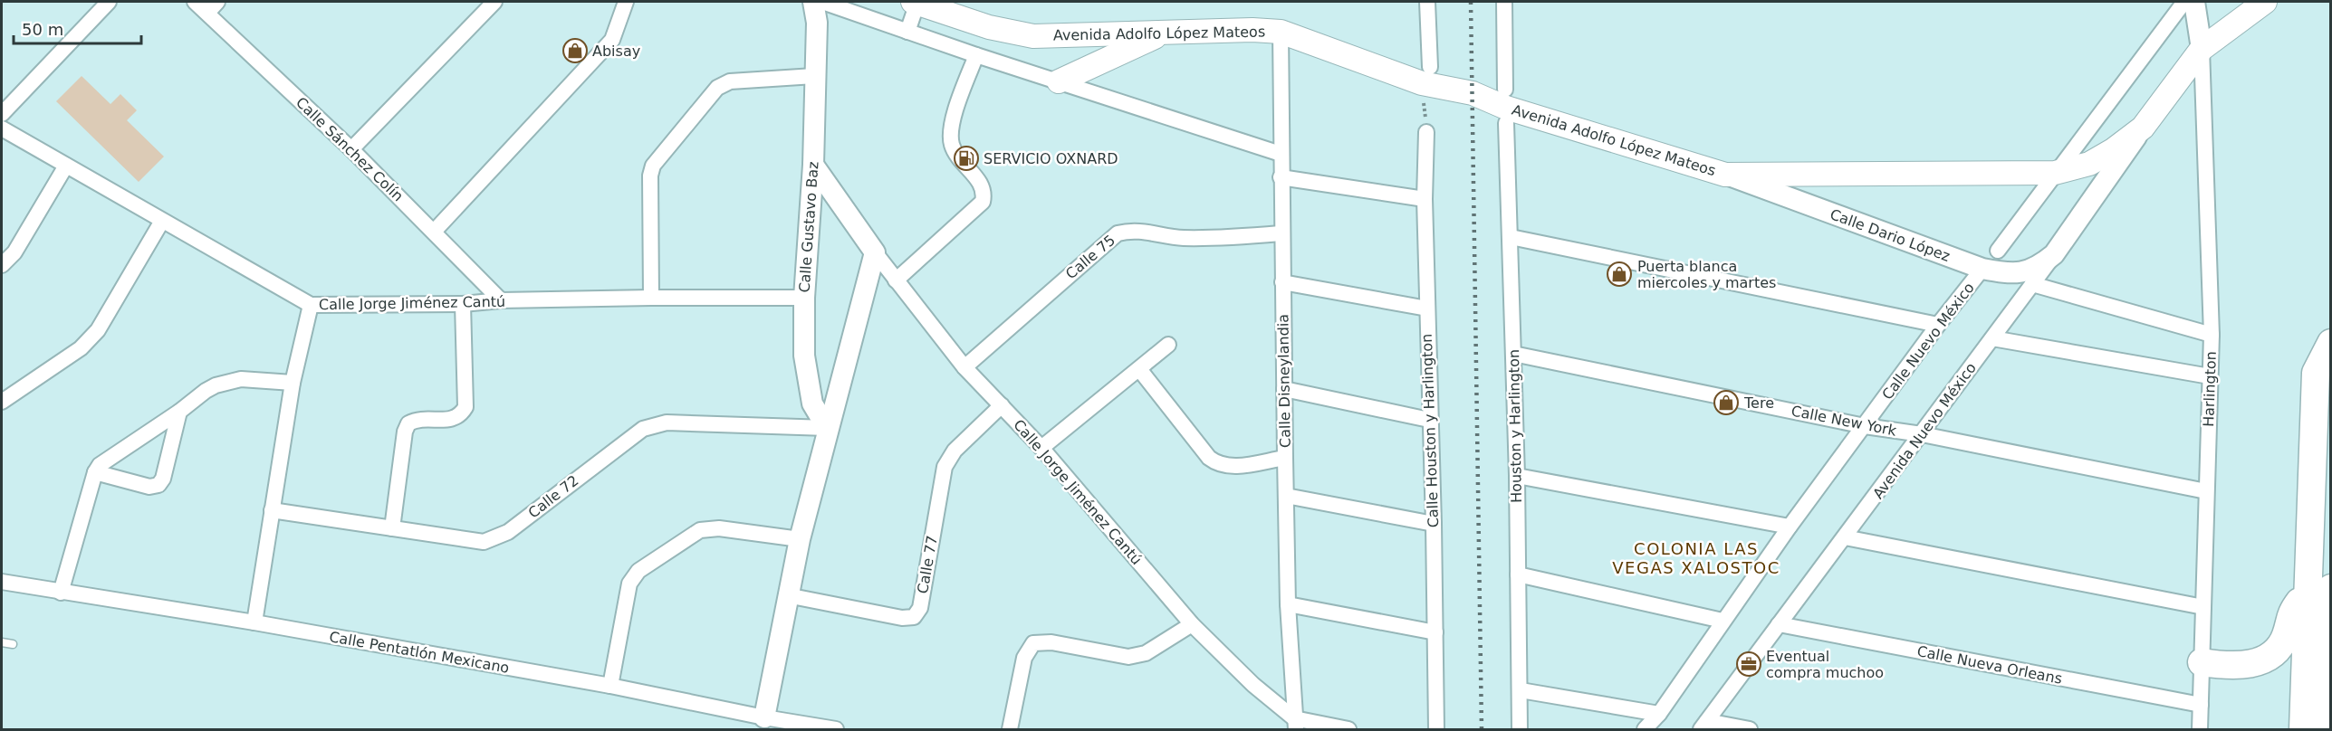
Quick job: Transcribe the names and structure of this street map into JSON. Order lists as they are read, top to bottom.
{
  "streets": {
    "main road": ["Avenida Adolfo López Mateos"],
    "street": [
      "Calle Sánchez Colín",
      "Calle Gustavo Baz",
      "Calle Dario López",
      "Calle 75",
      "Calle Jorge Jiménez Cantú",
      "Calle Nuevo México",
      "Calle Disneylandia",
      "Harlington",
      "Calle New York",
      "Houston y Harlington",
      "Calle Houston y Harlington",
      "Avenida Nuevo México",
      "Calle 72",
      "Calle 77",
      "Calle Pentatlón Mexicano",
      "Calle Nueva Orleans"
    ]
  },
  "crossings": [
    ["Avenida Adolfo López Mateos", "Calle Dario López"],
    ["Avenida Adolfo López Mateos", "Calle Disneylandia"],
    ["Avenida Adolfo López Mateos", "Harlington"],
    ["Avenida Adolfo López Mateos", "Avenida Nuevo México"],
    ["Calle Sánchez Colín", "Calle Jorge Jiménez Cantú"],
    ["Calle Gustavo Baz", "Calle Jorge Jiménez Cantú"],
    ["Calle Gustavo Baz", "Calle 72"],
    ["Calle Dario López", "Calle Nuevo México"],
    ["Calle Dario López", "Avenida Nuevo México"],
    ["Calle 75", "Calle Jorge Jiménez Cantú"],
    ["Calle 75", "Calle Disneylandia"],
    ["Calle Jorge Jiménez Cantú", "Calle Disneylandia"],
    ["Calle Jorge Jiménez Cantú", "Calle 77"],
    ["Calle Nuevo México", "Calle New York"],
    ["Harlington", "Calle New York"],
    ["Harlington", "Calle Nueva Orleans"],
    ["Calle New York", "Houston y Harlington"],
    ["Calle New York", "Avenida Nuevo México"],
    ["Avenida Nuevo México", "Calle Nueva Orleans"]
  ],
  "districts": ["COLONIA LAS VEGAS XALOSTOC"],
  "places": {
    "shop": ["Abisay", "Puerta blanca miercoles y martes", "Tere"],
    "fuel station": ["SERVICIO OXNARD"],
    "office": ["Eventual compra muchoo"]
  },
  "scale_bar": "50 m"
}
